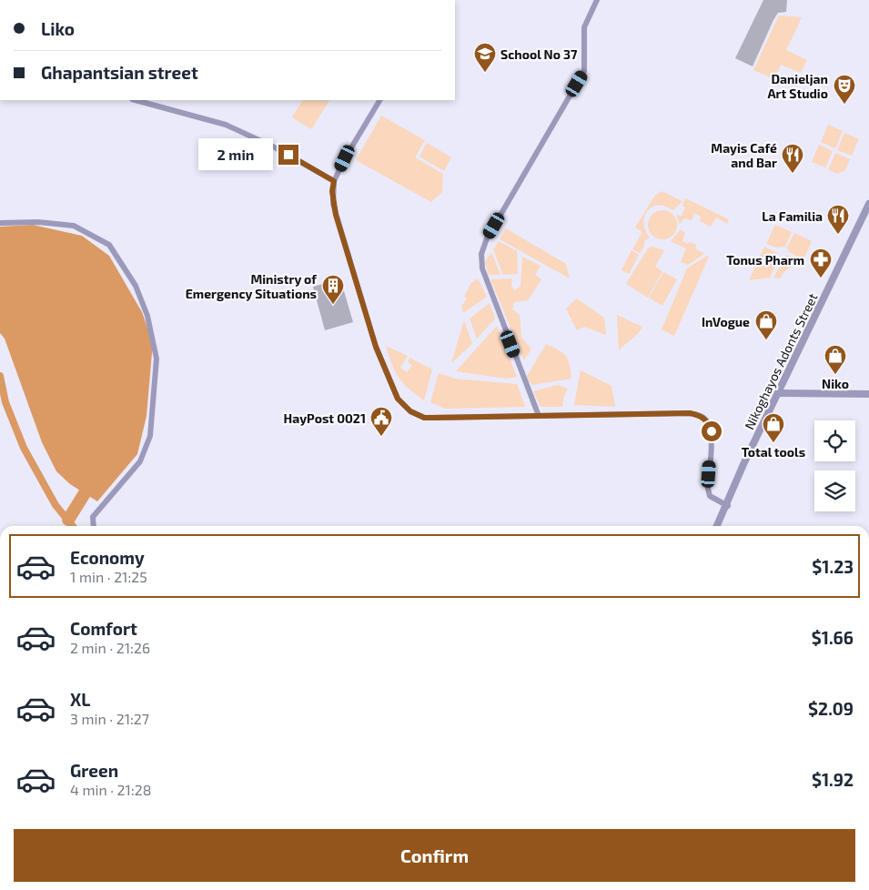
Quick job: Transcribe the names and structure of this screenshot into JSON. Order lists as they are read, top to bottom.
{
  "streets": {
    "street": ["Nikoghayos Adonts Street"]
  },
  "places": {
    "school or university": ["School No 37"],
    "theatre": ["Danieljan Art Studio"],
    "restaurant": ["Mayis Café and Bar", "La Familia"],
    "pharmacy": ["Tonus Pharm"],
    "building": ["Ministry of Emergency Situations"],
    "shop": ["InVogue", "Niko", "Total tools"],
    "public building": ["HayPost 0021"]
  },
  "page": {
    "banner": ["Liko", "Ghapantsian street"],
    "bubble": "2 min",
    "list": [
      {
        "name": "Economy",
        "note": "1 min · 21:25",
        "value": "$1.23"
      },
      {
        "name": "Comfort",
        "note": "2 min · 21:26",
        "value": "$1.66"
      },
      {
        "name": "XL",
        "note": "3 min · 21:27",
        "value": "$2.09"
      },
      {
        "name": "Green",
        "note": "4 min · 21:28",
        "value": "$1.92"
      }
    ],
    "buttons": "Confirm"
  }
}
